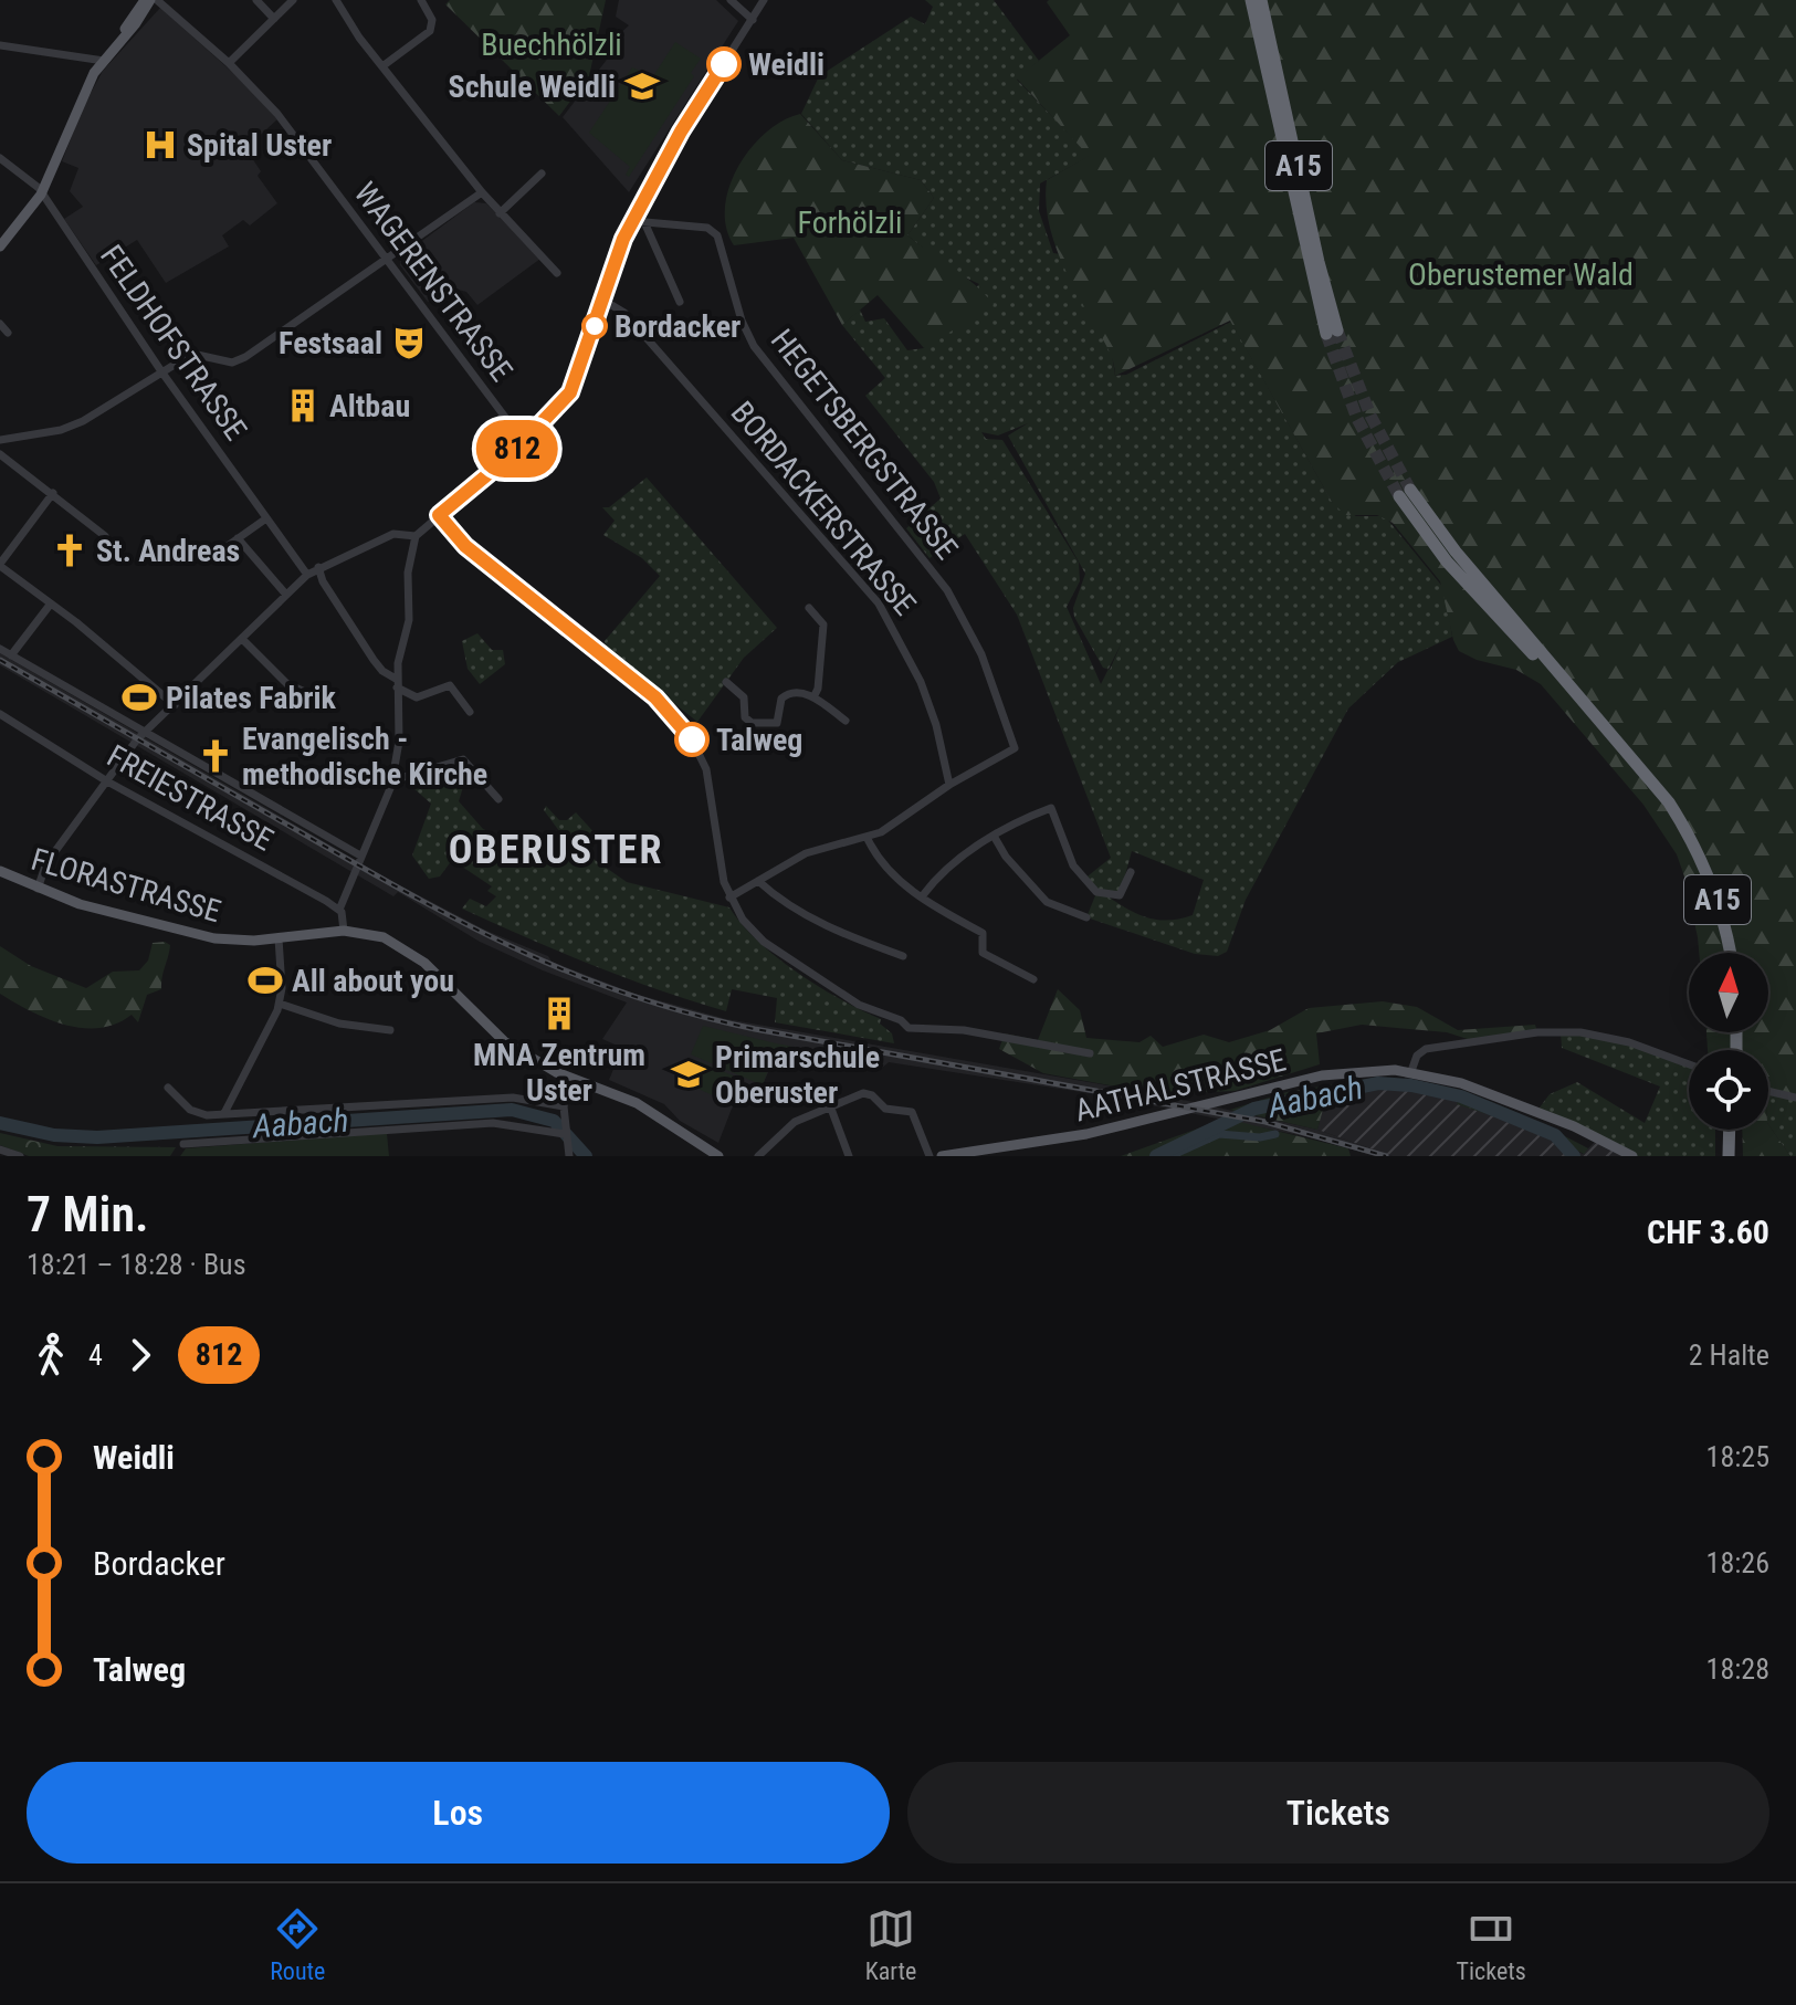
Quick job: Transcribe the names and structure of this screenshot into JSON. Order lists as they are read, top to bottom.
{
  "streets": {
    "highway": ["A15"],
    "main road": ["FLORASTRASSE", "AATHALSTRASSE"],
    "street": [
      "WAGERENSTRASSE",
      "FELDHOFSTRASSE",
      "HEGETSBERGSTRASSE",
      "BORDACKERSTRASSE",
      "FREIESTRASSE"
    ]
  },
  "crossings": [
    ["HEGETSBERGSTRASSE", "BORDACKERSTRASSE"]
  ],
  "districts": ["OBERUSTER"],
  "water": ["Aabach"],
  "parks": ["Buechhölzli", "Forhölzli", "Oberustemer Wald"],
  "places": {
    "other": ["Weidli", "Bordacker", "Talweg"],
    "school or university": ["Schule Weidli", "Primarschule Oberuster"],
    "hospital": ["Spital Uster"],
    "theatre": ["Festsaal"],
    "building": ["Altbau", "MNA Zentrum Uster"],
    "church": ["St. Andreas", "Evangelisch - methodische Kirche"],
    "sports": ["Pilates Fabrik", "All about you"]
  },
  "lines": ["bus line 812"],
  "north": "top",
  "page": {
    "on_map": "812",
    "heading": ["7 Min.", "18:21 – 18:28 · Bus", "CHF 3.60"],
    "legs": ["4", "812", "2 Halte"],
    "list": [
      {
        "name": "Weidli",
        "value": "18:25"
      },
      {
        "name": "Bordacker",
        "value": "18:26"
      },
      {
        "name": "Talweg",
        "value": "18:28"
      }
    ],
    "buttons": ["Los", "Tickets"],
    "tabs": ["Route", "Karte", "Tickets"]
  }
}
